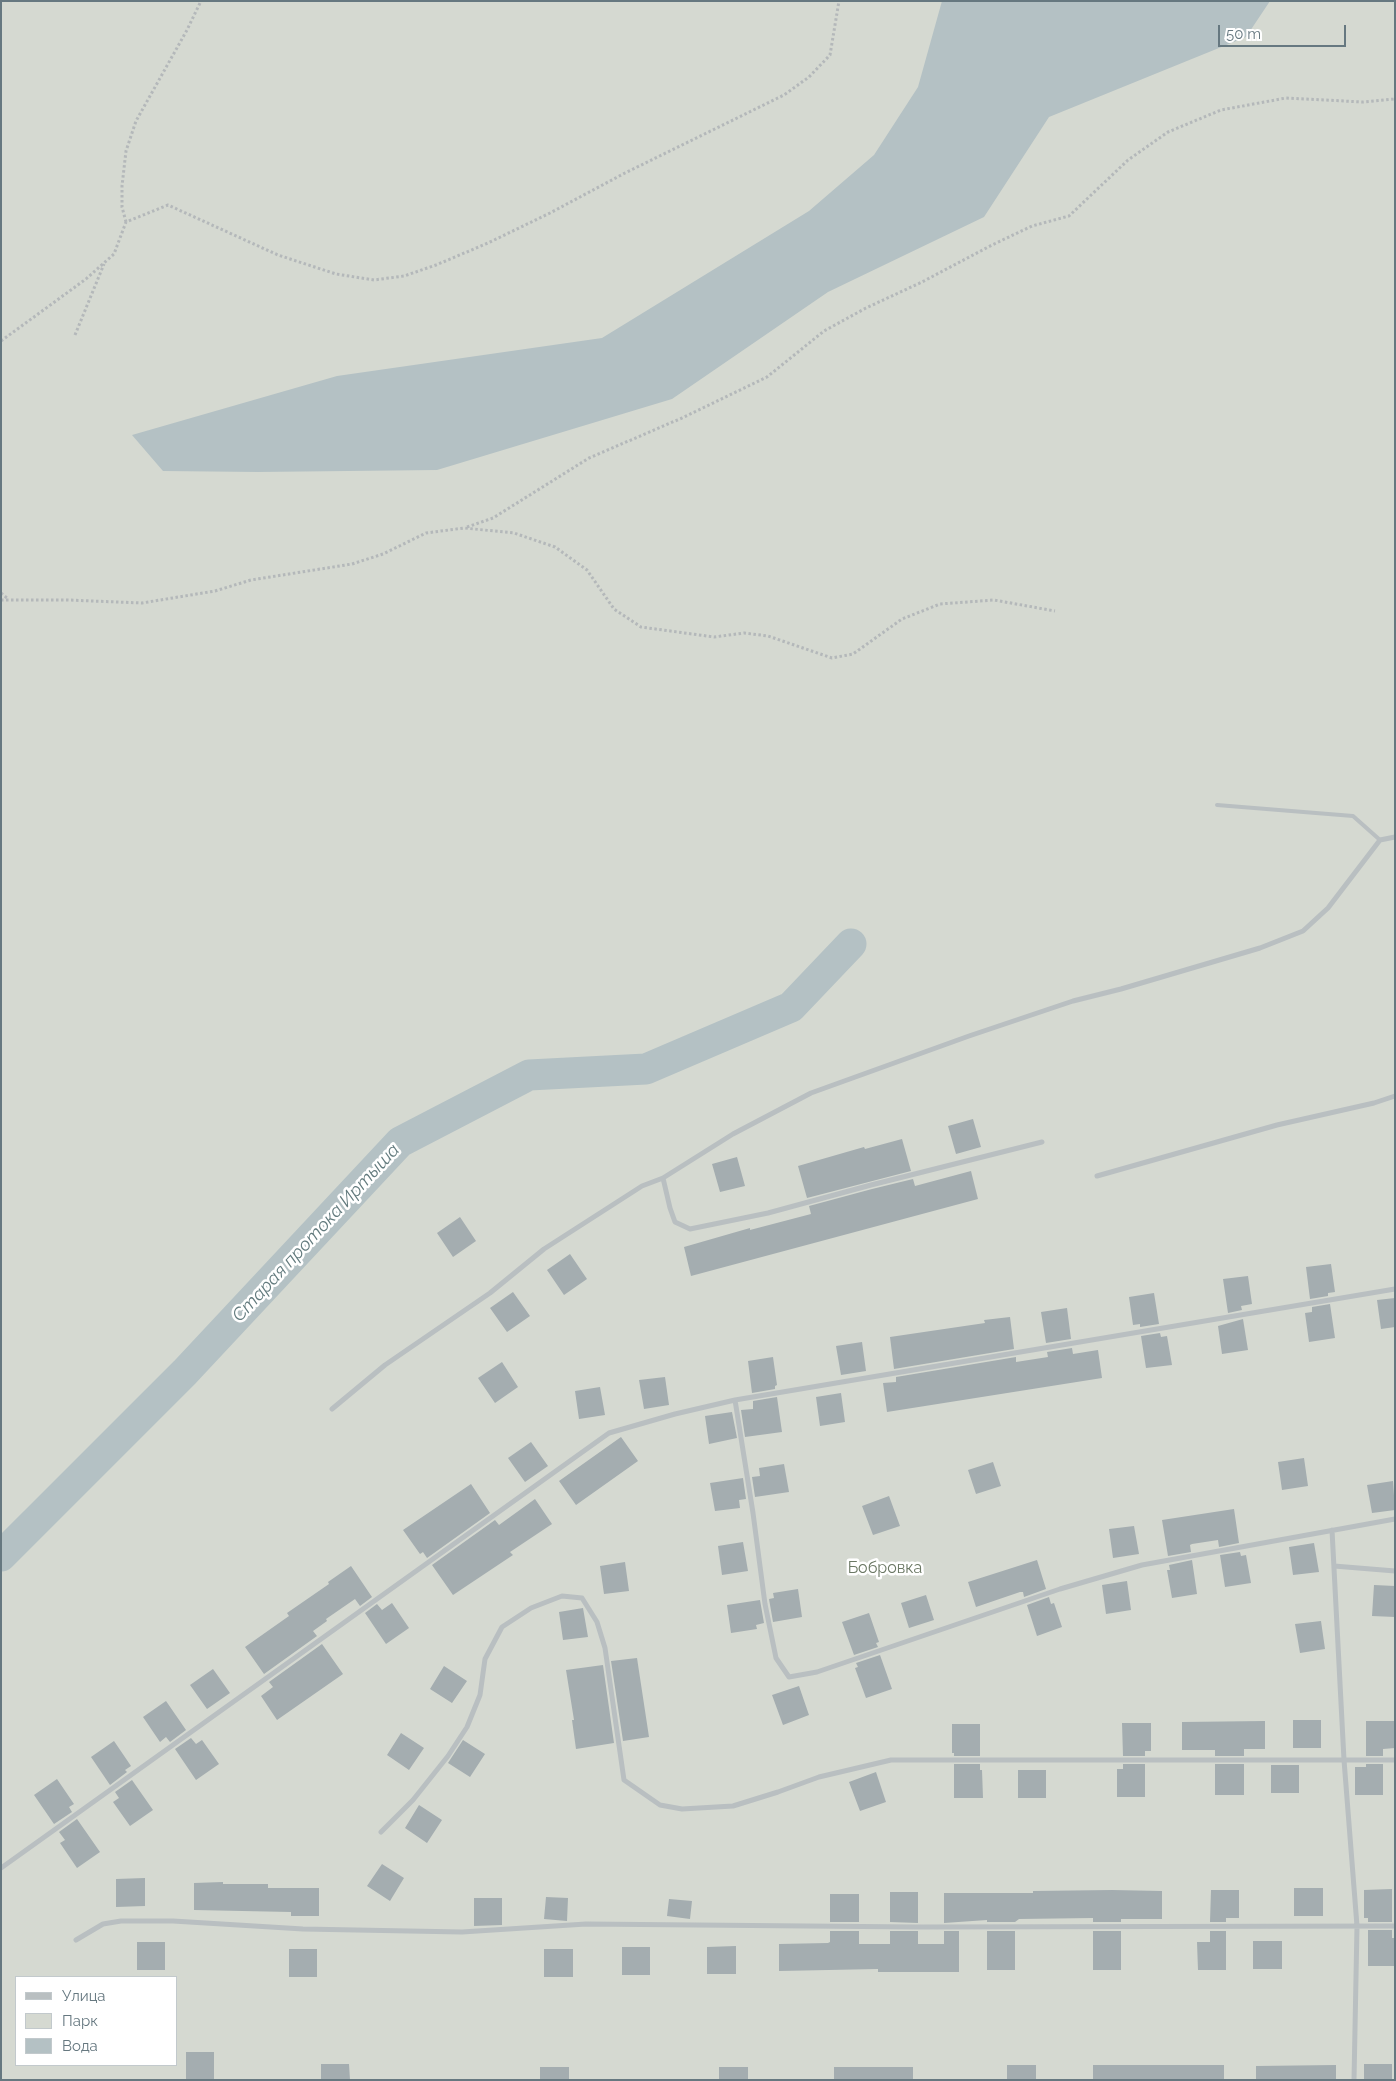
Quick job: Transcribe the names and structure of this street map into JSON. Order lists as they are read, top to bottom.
{
  "water": ["Старая протока Иртыша"],
  "parks": ["Бобровка"],
  "legend": ["Улица", "Парк", "Вода"],
  "scale_bar": "50 m"
}
